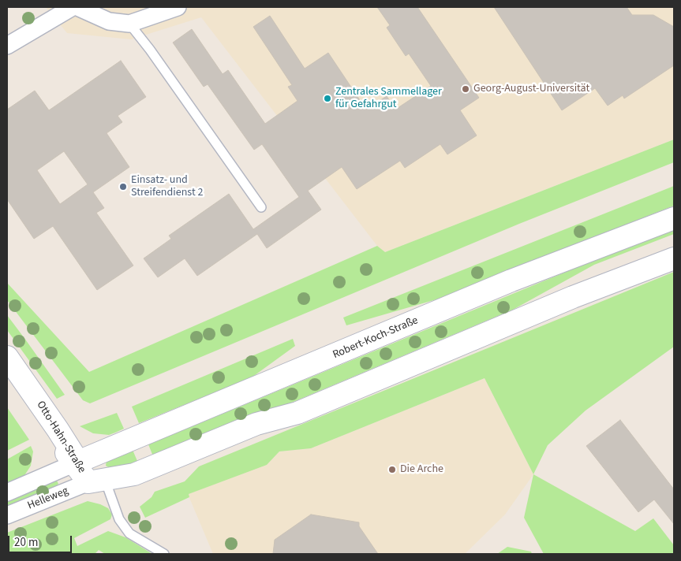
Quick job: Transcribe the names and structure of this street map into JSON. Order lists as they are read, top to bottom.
{
  "streets": {
    "street": ["Robert-Koch-Straße", "Otto-Hahn-Straße", "Helleweg"]
  },
  "crossings": [
    ["Robert-Koch-Straße", "Otto-Hahn-Straße"],
    ["Robert-Koch-Straße", "Helleweg"],
    ["Otto-Hahn-Straße", "Helleweg"]
  ],
  "places": [
    "Georg-August-Universität",
    "Zentrales Sammellager für Gefahrgut",
    "Einsatz- und Streifendienst 2",
    "Die Arche"
  ],
  "scale_bar": "20 m"
}
